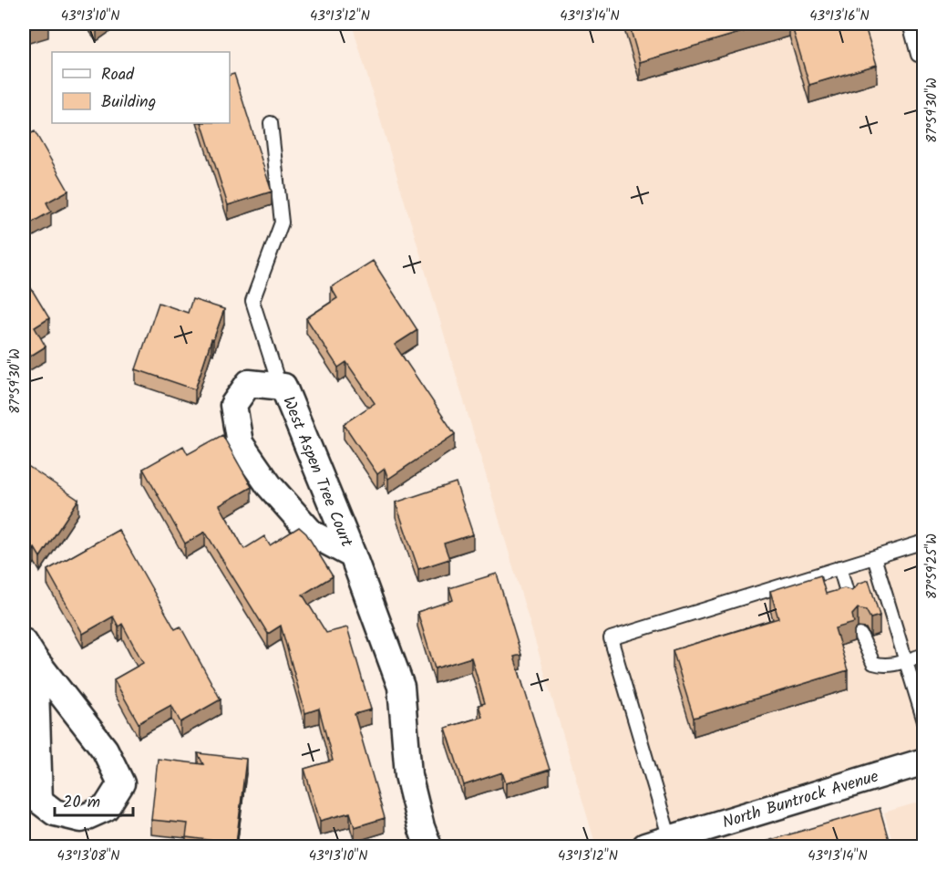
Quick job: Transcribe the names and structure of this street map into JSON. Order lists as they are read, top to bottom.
{
  "streets": {
    "street": ["West Aspen Tree Court", "North Buntrock Avenue"]
  },
  "legend": ["Road", "Building"],
  "scale_bar": "20 m",
  "coordinates": [
    "43°13'10\"N",
    "43°13'12\"N",
    "43°13'14\"N",
    "43°13'16\"N",
    "87°59'30\"W",
    "87°59'25\"W",
    "43°13'08\"N"
  ]
}
